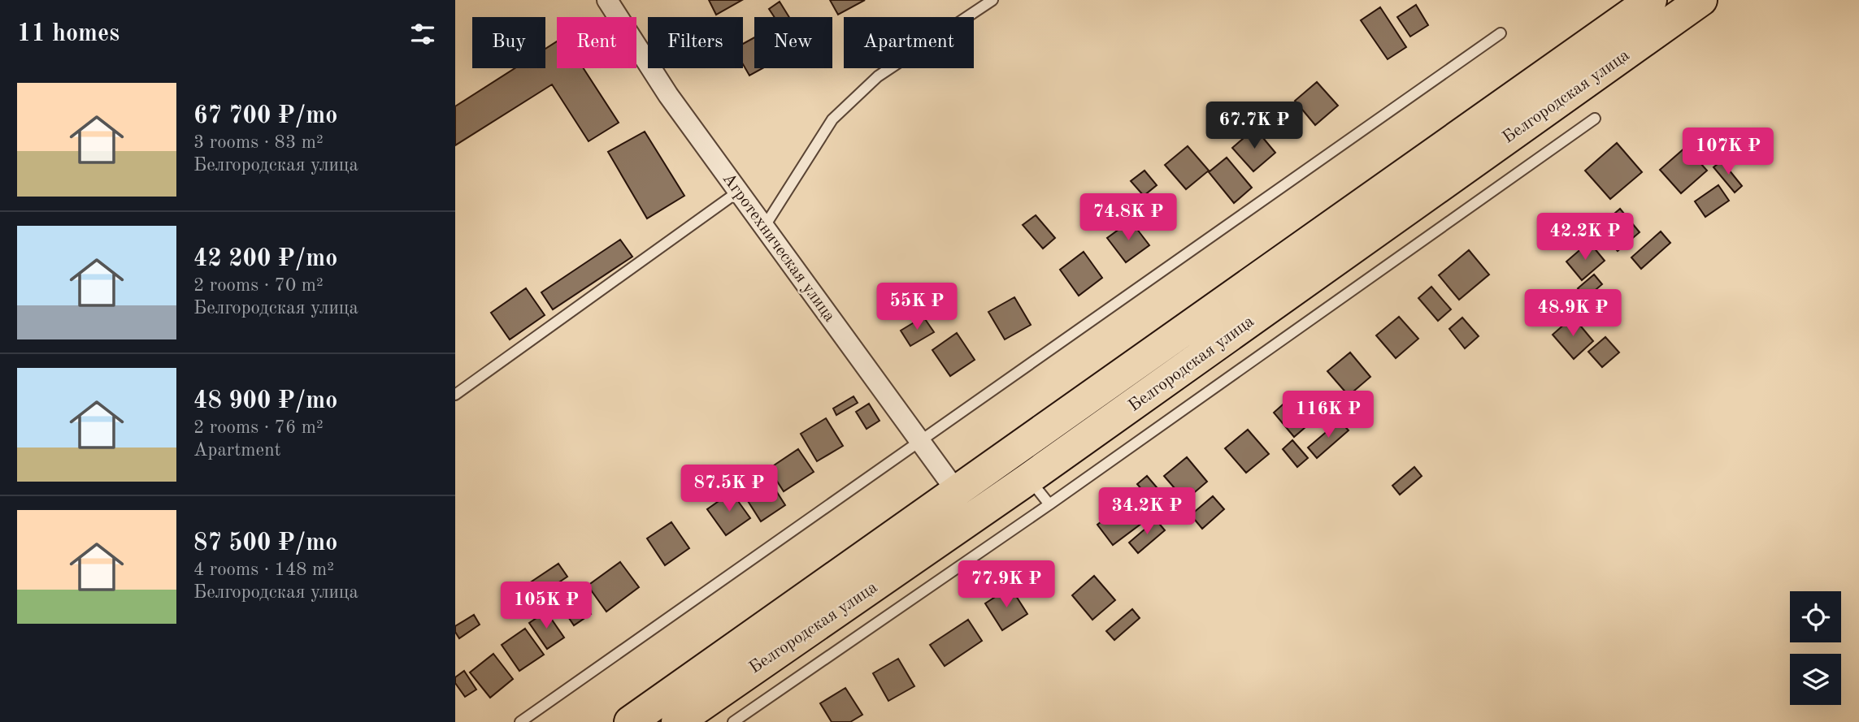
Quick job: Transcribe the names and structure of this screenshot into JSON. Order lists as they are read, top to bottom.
{
  "streets": {
    "main road": ["Белгородская улица"],
    "street": ["Агротехническая улица"]
  },
  "crossings": [
    ["Белгородская улица", "Агротехническая улица"]
  ],
  "page": {
    "heading": "11 homes",
    "chip": [
      "Buy",
      "Rent",
      "Filters",
      "New",
      "Apartment"
    ],
    "list": [
      {
        "name": "67 700 ₽/mo",
        "note": "3 rooms · 83 m² · Белгородская улица"
      },
      {
        "name": "42 200 ₽/mo",
        "note": "2 rooms · 70 m² · Белгородская улица"
      },
      {
        "name": "48 900 ₽/mo",
        "note": "2 rooms · 76 m² · Apartment"
      },
      {
        "name": "87 500 ₽/mo",
        "note": "4 rooms · 148 m² · Белгородская улица"
      }
    ],
    "price": [
      "67.7K ₽",
      "107K ₽",
      "74.8K ₽",
      "42.2K ₽",
      "55K ₽",
      "48.9K ₽",
      "116K ₽",
      "87.5K ₽",
      "34.2K ₽",
      "77.9K ₽",
      "105K ₽"
    ]
  }
}
